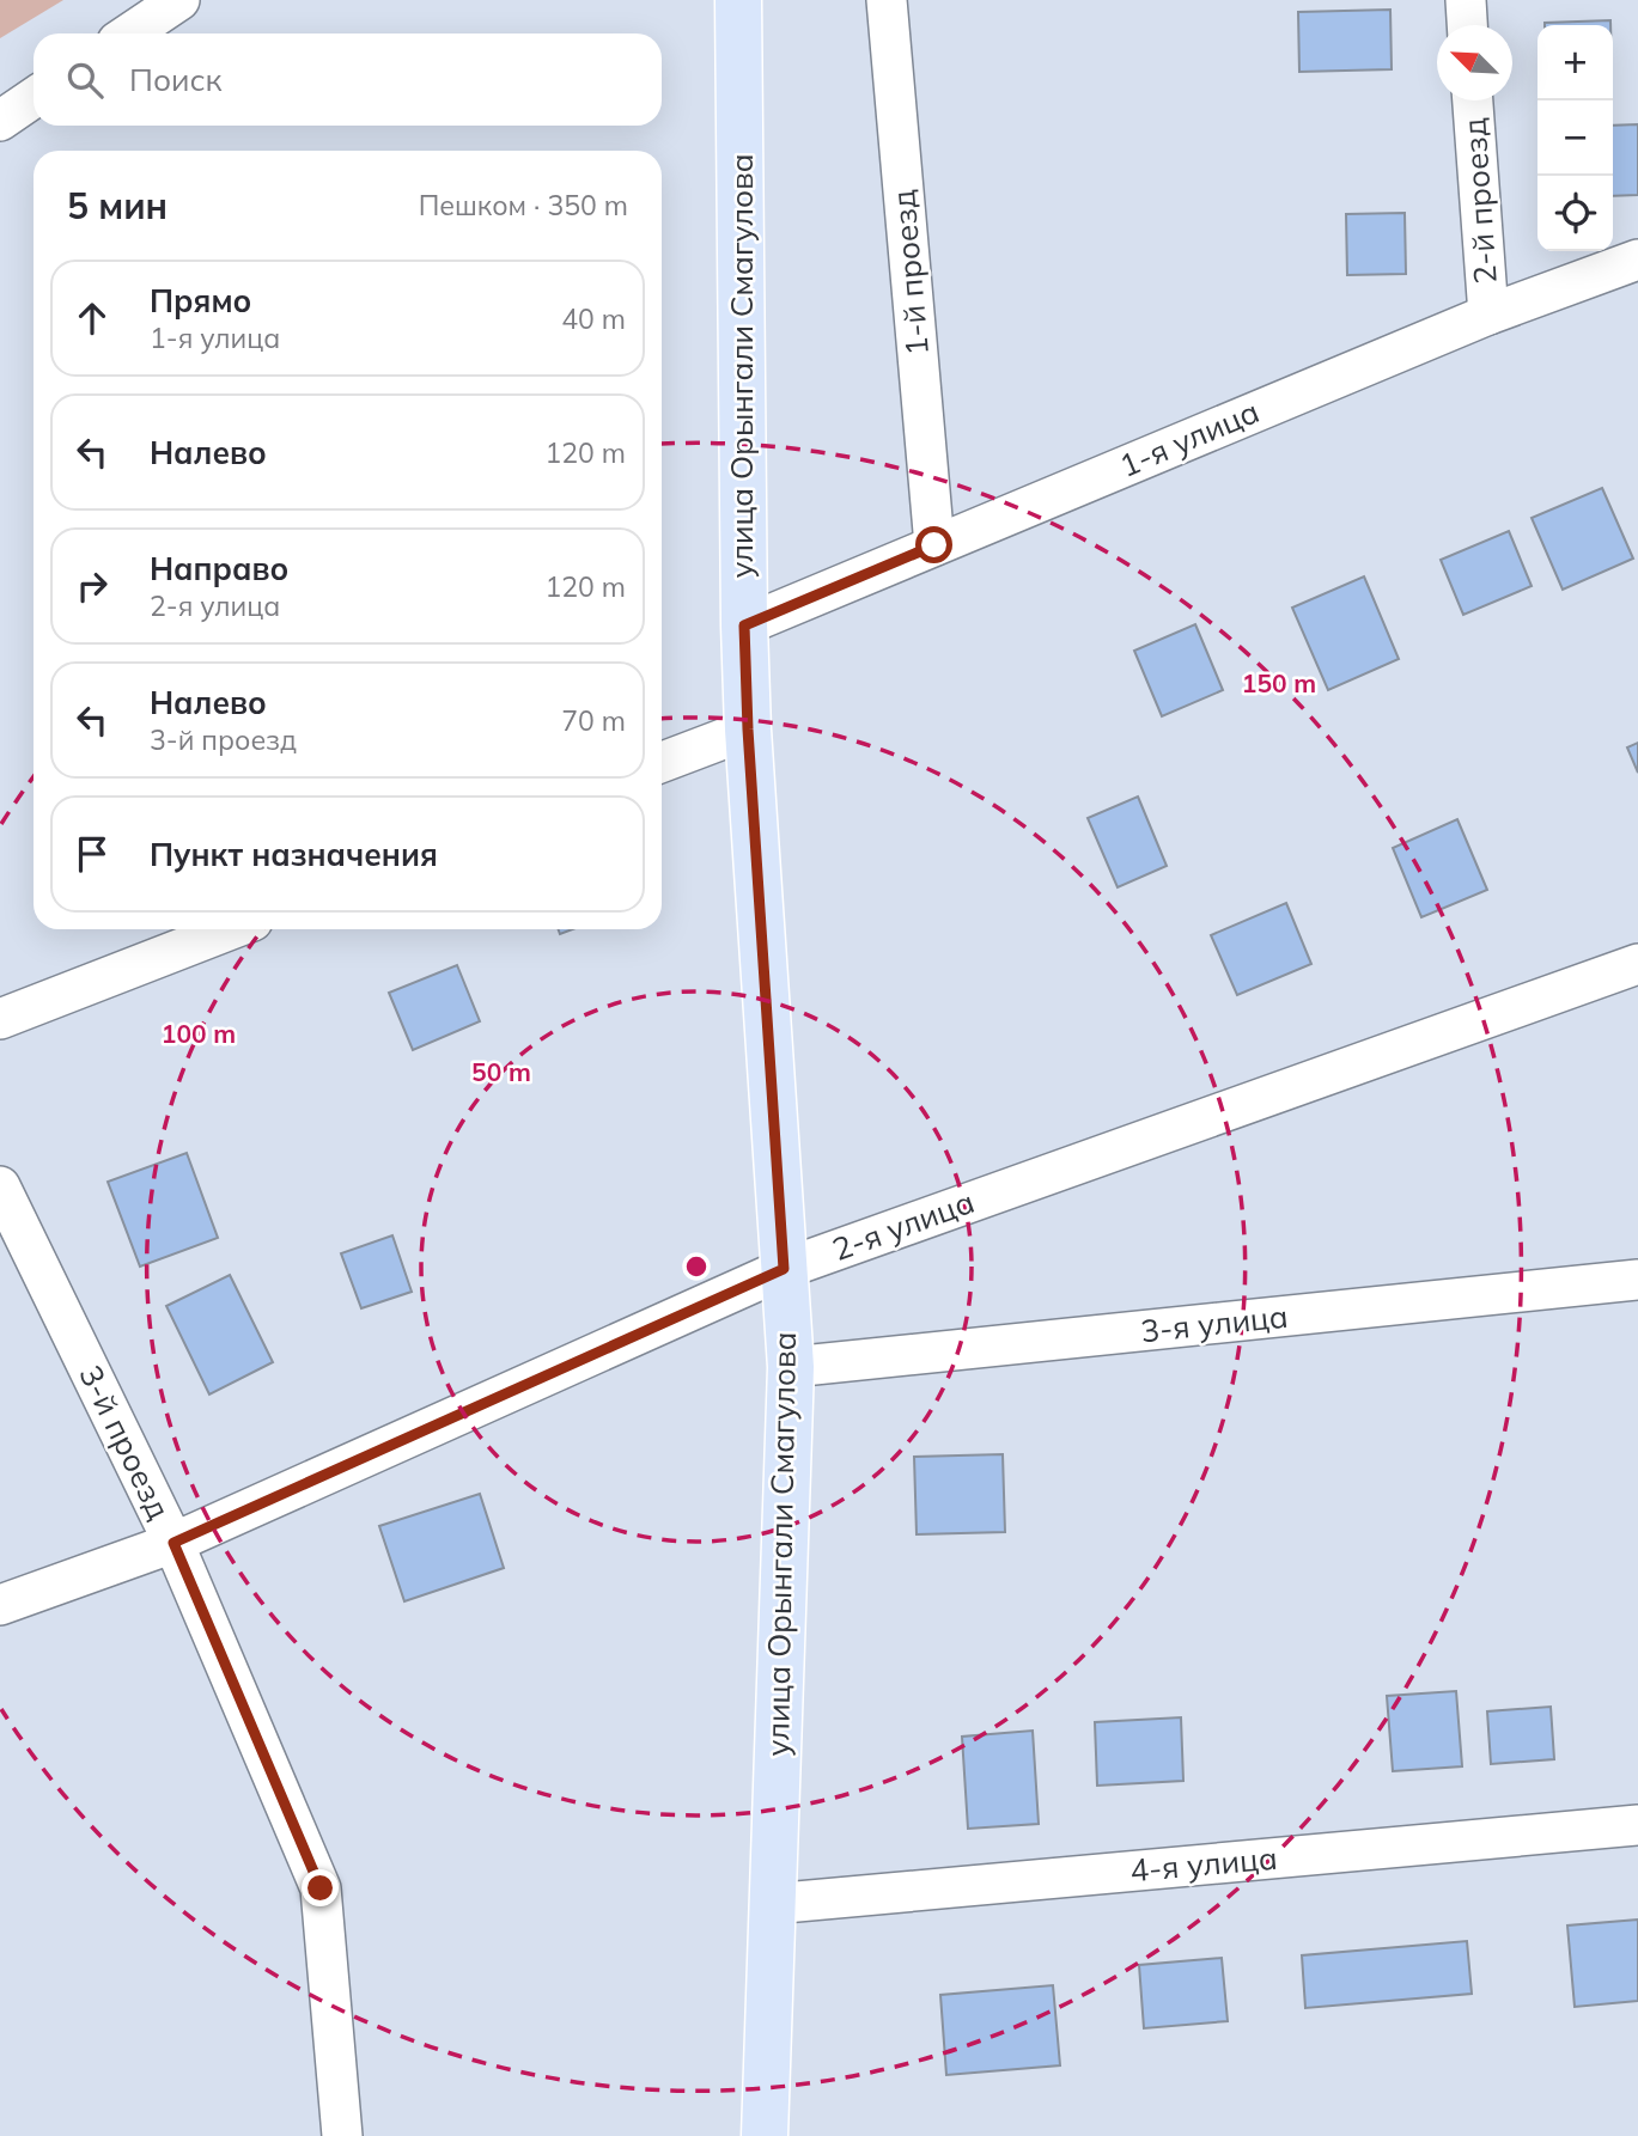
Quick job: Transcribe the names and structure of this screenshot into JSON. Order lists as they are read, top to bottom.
{
  "streets": {
    "main road": ["улица Орынгали Смагулова"],
    "street": [
      "2-й проезд",
      "1-й проезд",
      "1-я улица",
      "2-я улица",
      "3-я улица",
      "3-й проезд",
      "4-я улица"
    ]
  },
  "crossings": [
    ["2-й проезд", "1-я улица"],
    ["1-й проезд", "1-я улица"],
    ["улица Орынгали Смагулова", "1-я улица"],
    ["улица Орынгали Смагулова", "2-я улица"],
    ["улица Орынгали Смагулова", "3-я улица"],
    ["улица Орынгали Смагулова", "4-я улица"],
    ["2-я улица", "3-й проезд"]
  ],
  "north": "top left",
  "page": {
    "map_buttons": ["+", "−"],
    "search": "Поиск",
    "heading": ["5 мин", "Пешком · 350 m"],
    "list": [
      ["Прямо", "1-я улица", "40 m"],
      ["Налево", "120 m"],
      ["Направо", "2-я улица", "120 m"],
      ["Налево", "3-й проезд", "70 m"],
      "Пункт назначения"
    ]
  },
  "rings": ["150 m", "100 m", "50 m"]
}
